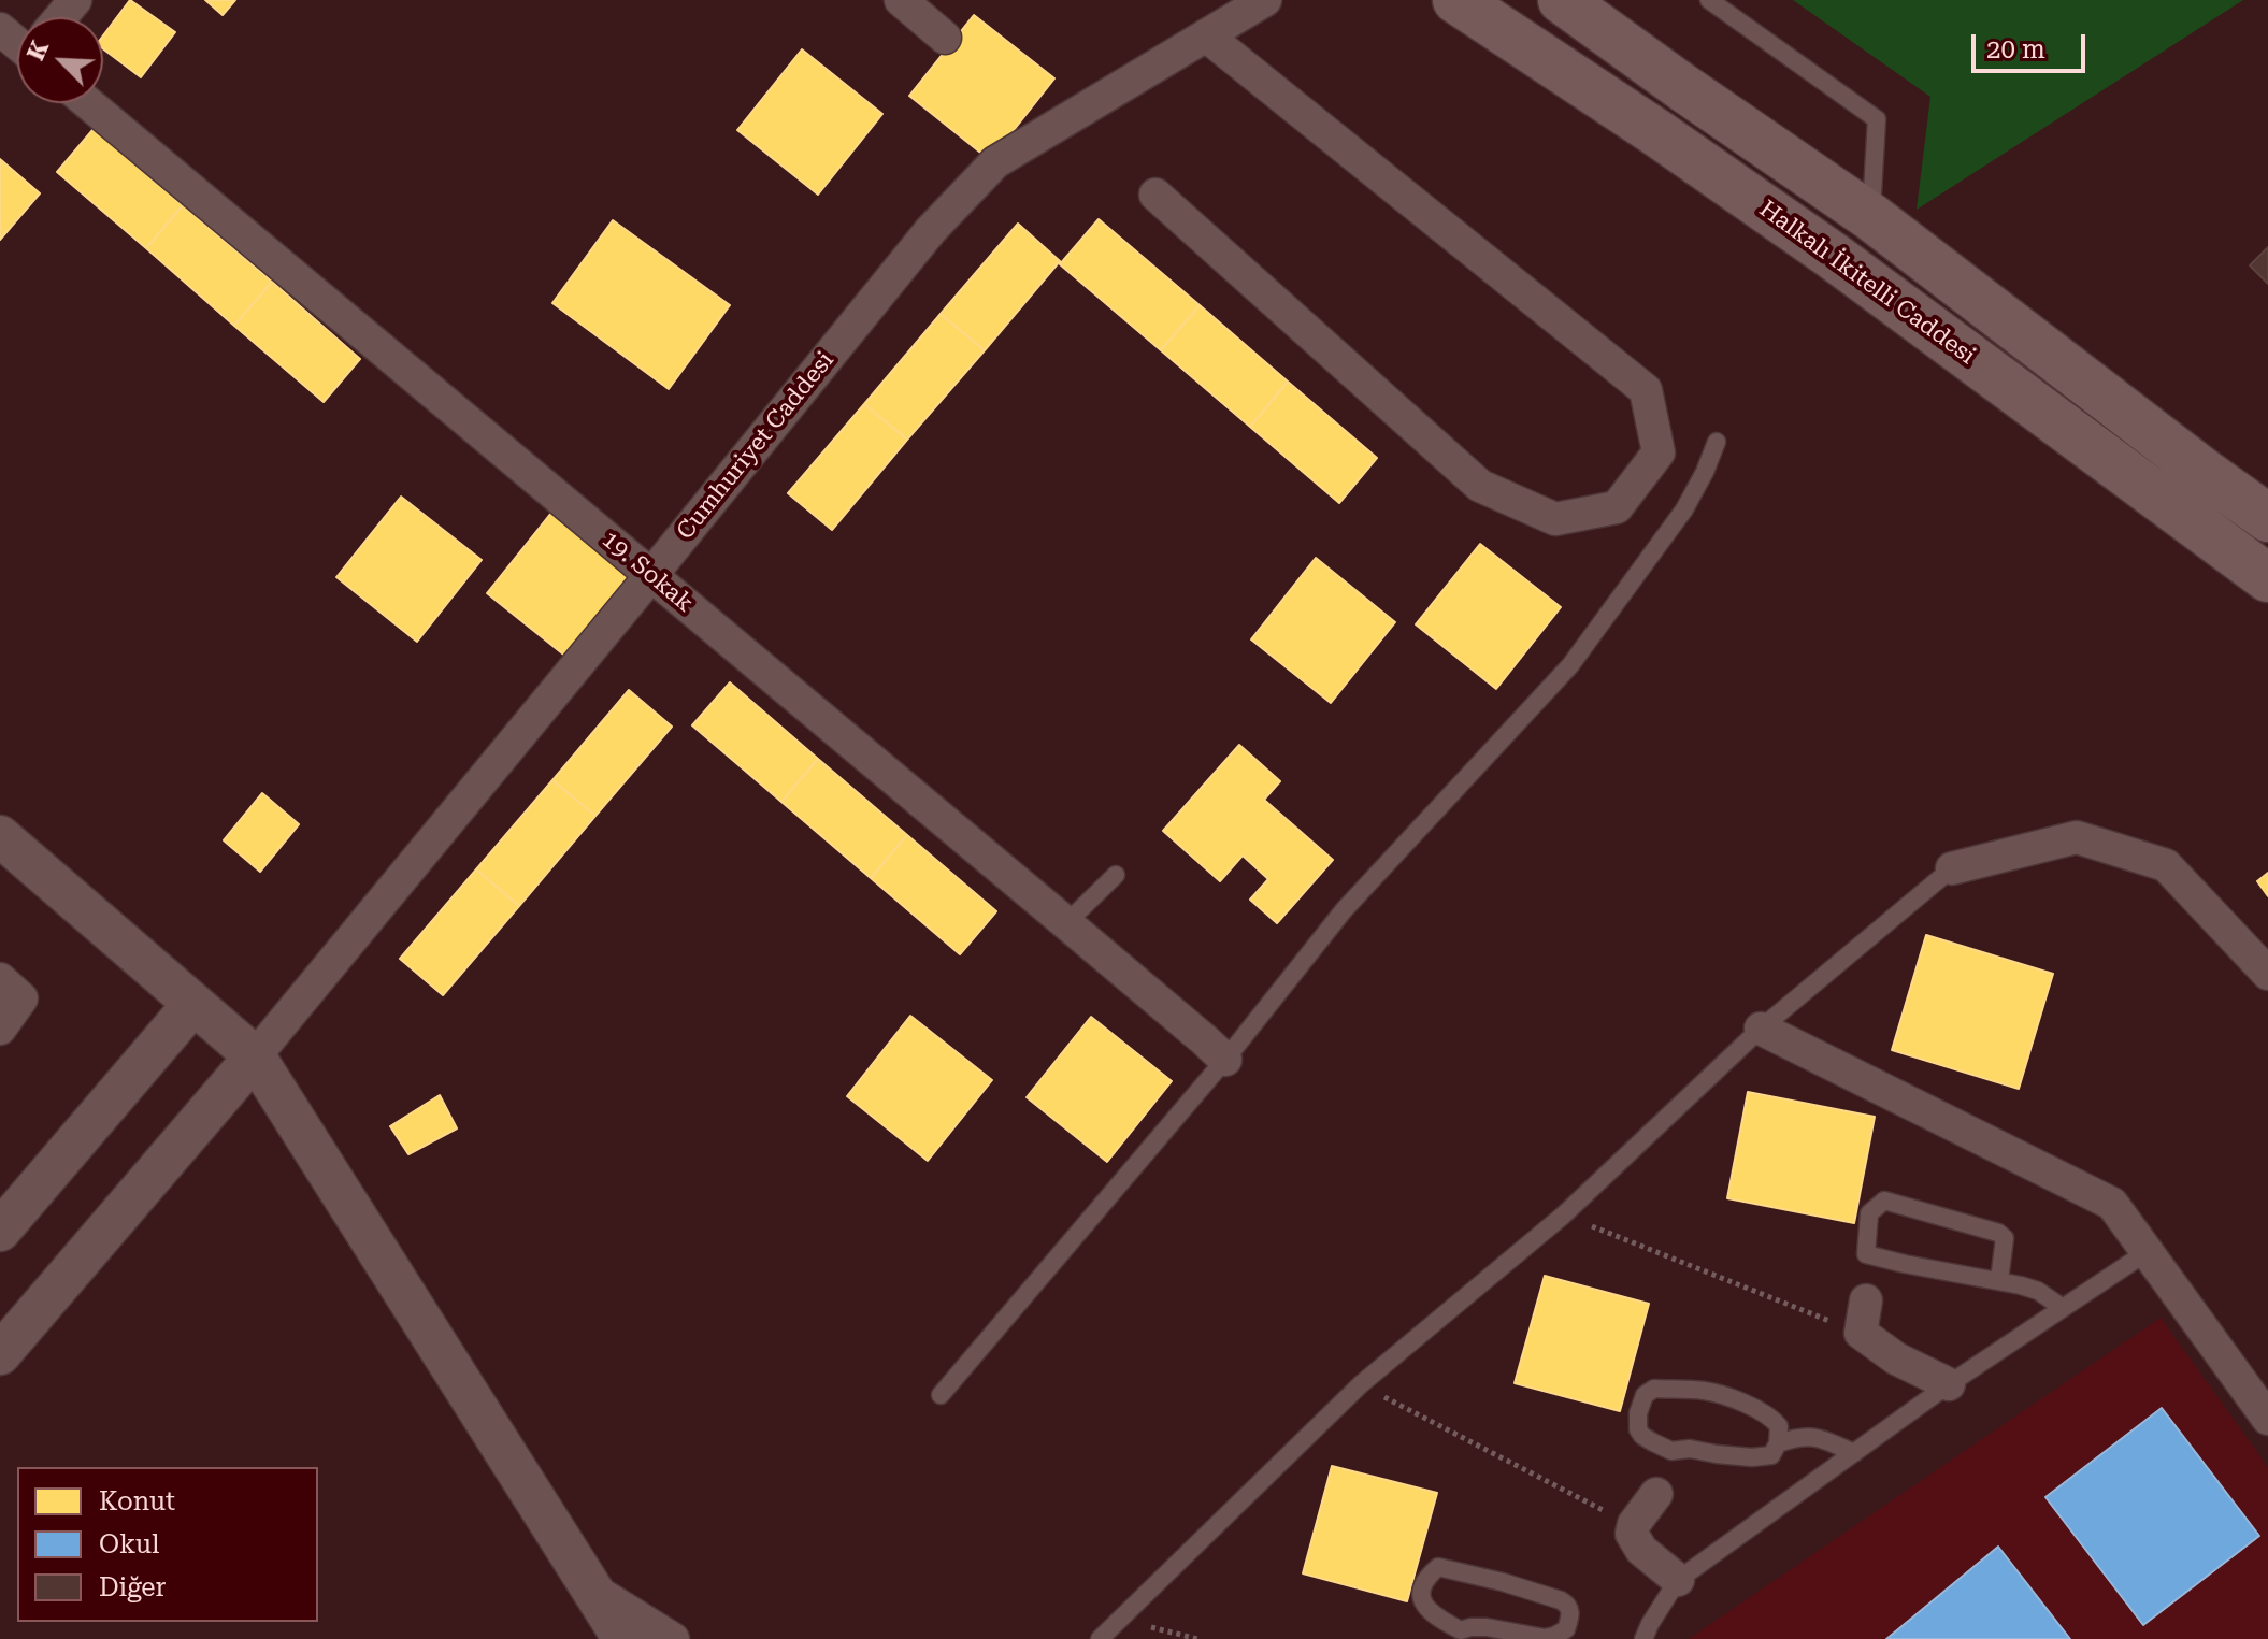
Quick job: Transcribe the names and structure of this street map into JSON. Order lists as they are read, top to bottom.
{
  "streets": {
    "main road": ["Halkalı İkitelli Caddesi"],
    "street": ["Cumhuriyet Caddesi", "19. Sokak"]
  },
  "crossings": [
    ["Cumhuriyet Caddesi", "19. Sokak"]
  ],
  "legend": ["Konut", "Okul", "Diğer"],
  "scale_bar": "20 m",
  "north": "top left"
}
